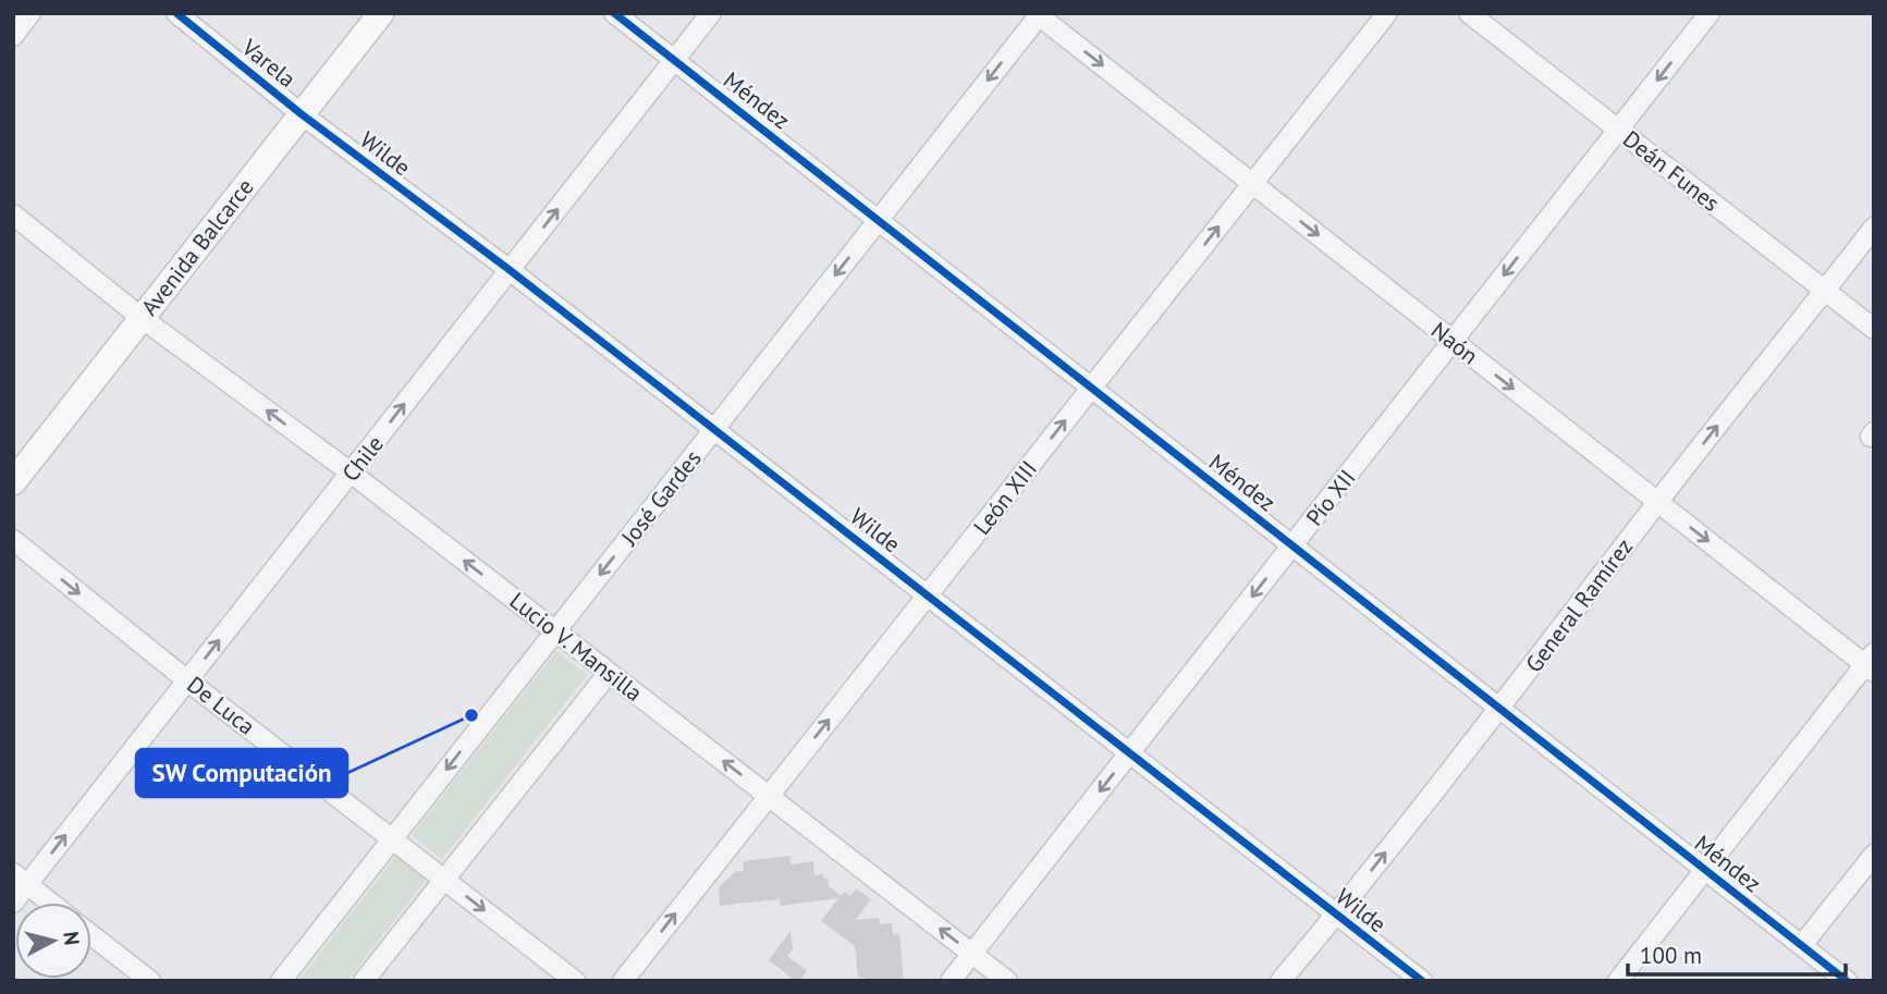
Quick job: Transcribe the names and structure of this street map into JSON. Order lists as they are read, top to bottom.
{
  "streets": {
    "main road": ["Avenida Balcarce"],
    "street": [
      "Varela",
      "Méndez",
      "Wilde",
      "Deán Funes",
      "Naón",
      "Chile",
      "José Gardes",
      "León XIII",
      "Pío XII",
      "General Ramírez",
      "Lucio V. Mansilla",
      "De Luca"
    ]
  },
  "crossings": [
    ["Varela", "Wilde"],
    ["Varela", "Avenida Balcarce"],
    ["Méndez", "Chile"],
    ["Méndez", "José Gardes"],
    ["Méndez", "León XIII"],
    ["Méndez", "Pío XII"],
    ["Méndez", "General Ramírez"],
    ["Wilde", "Avenida Balcarce"],
    ["Wilde", "Chile"],
    ["Wilde", "José Gardes"],
    ["Wilde", "León XIII"],
    ["Wilde", "Pío XII"],
    ["Wilde", "General Ramírez"],
    ["Deán Funes", "Pío XII"],
    ["Deán Funes", "General Ramírez"],
    ["Avenida Balcarce", "Lucio V. Mansilla"],
    ["Naón", "José Gardes"],
    ["Naón", "León XIII"],
    ["Naón", "Pío XII"],
    ["Naón", "General Ramírez"],
    ["Chile", "Lucio V. Mansilla"],
    ["Chile", "De Luca"],
    ["José Gardes", "Lucio V. Mansilla"],
    ["José Gardes", "De Luca"],
    ["León XIII", "Lucio V. Mansilla"],
    ["Pío XII", "Lucio V. Mansilla"]
  ],
  "one_way": [
    "Naón",
    "Chile",
    "José Gardes",
    "León XIII",
    "Pío XII",
    "General Ramírez",
    "Lucio V. Mansilla",
    "De Luca"
  ],
  "places": ["SW Computación"],
  "scale_bar": "100 m",
  "north": "right"
}
